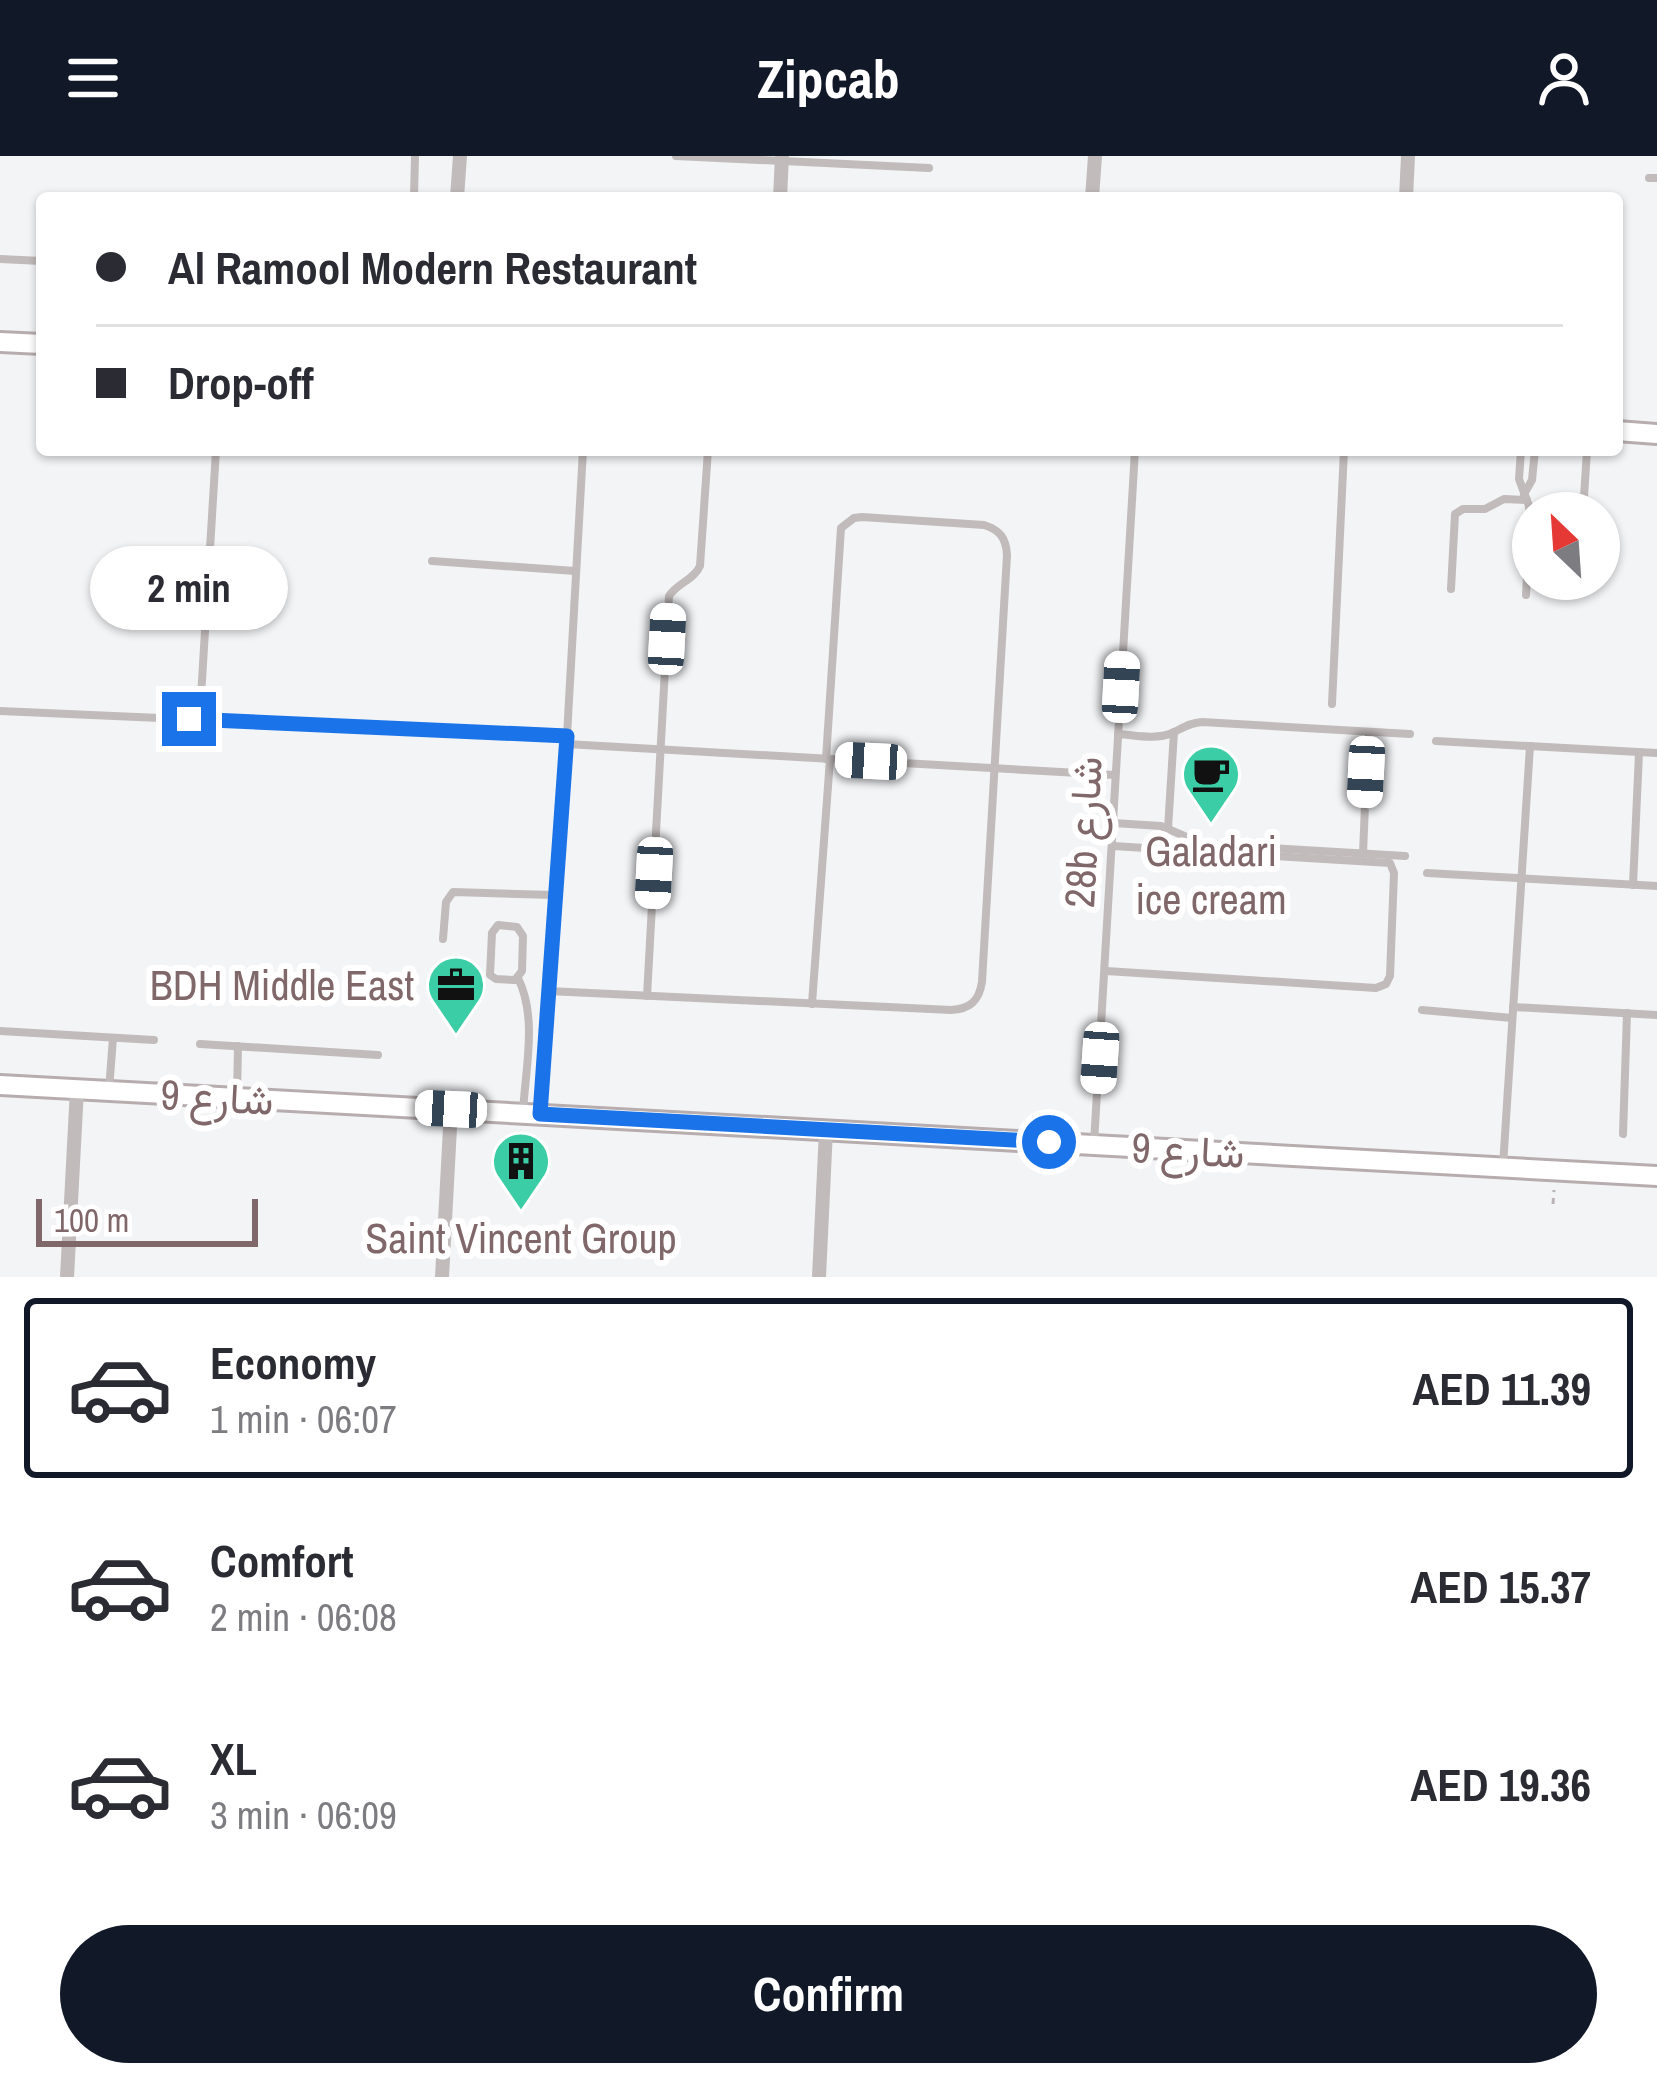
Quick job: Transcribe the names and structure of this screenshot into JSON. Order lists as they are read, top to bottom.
{
  "streets": {
    "street": ["شارع 9"],
    "lane": ["28b شارع"]
  },
  "crossings": [
    ["28b شارع", "شارع 9"]
  ],
  "places": {
    "cafe": ["Galadari ice cream"],
    "office": ["BDH Middle East"],
    "building": ["Saint Vincent Group"]
  },
  "scale_bar": "100 m",
  "north": "top left",
  "page": {
    "header": "Zipcab",
    "banner": ["Al Ramool Modern Restaurant", "Drop-off"],
    "bubble": "2 min",
    "scale": "100 m",
    "list": [
      {
        "name": "Economy",
        "note": "1 min · 06:07",
        "value": "AED 11.39"
      },
      {
        "name": "Comfort",
        "note": "2 min · 06:08",
        "value": "AED 15.37"
      },
      {
        "name": "XL",
        "note": "3 min · 06:09",
        "value": "AED 19.36"
      }
    ],
    "buttons": "Confirm"
  }
}
